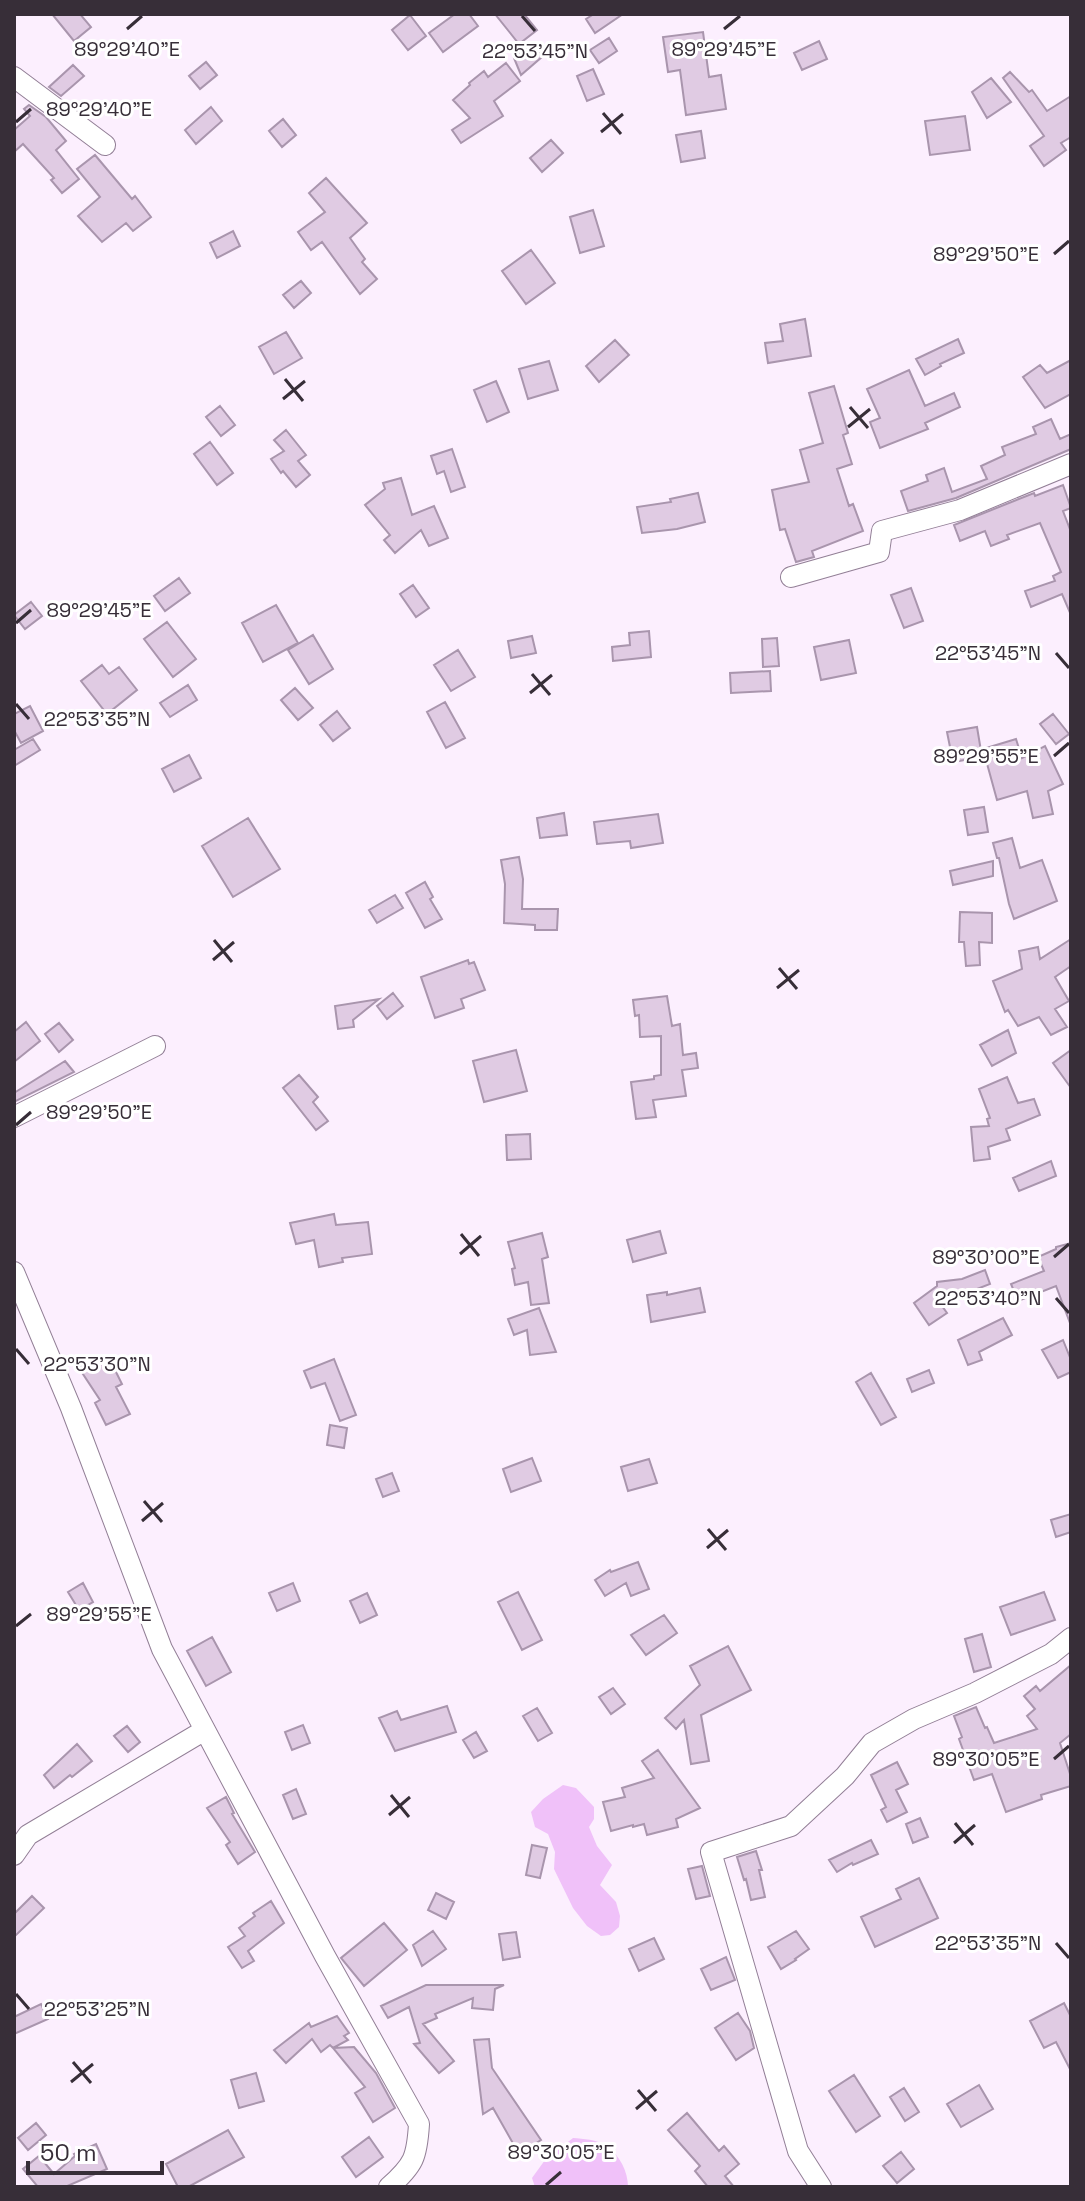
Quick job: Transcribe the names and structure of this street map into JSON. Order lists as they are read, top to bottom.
{
  "scale_bar": "50 m",
  "coordinates": [
    "89°29'40\"E",
    "89°29'45\"E",
    "22°53'45\"N",
    "89°29'50\"E",
    "22°53'35\"N",
    "89°29'55\"E",
    "89°30'00\"E",
    "22°53'40\"N",
    "22°53'30\"N",
    "89°30'05\"E",
    "22°53'25\"N"
  ]
}
